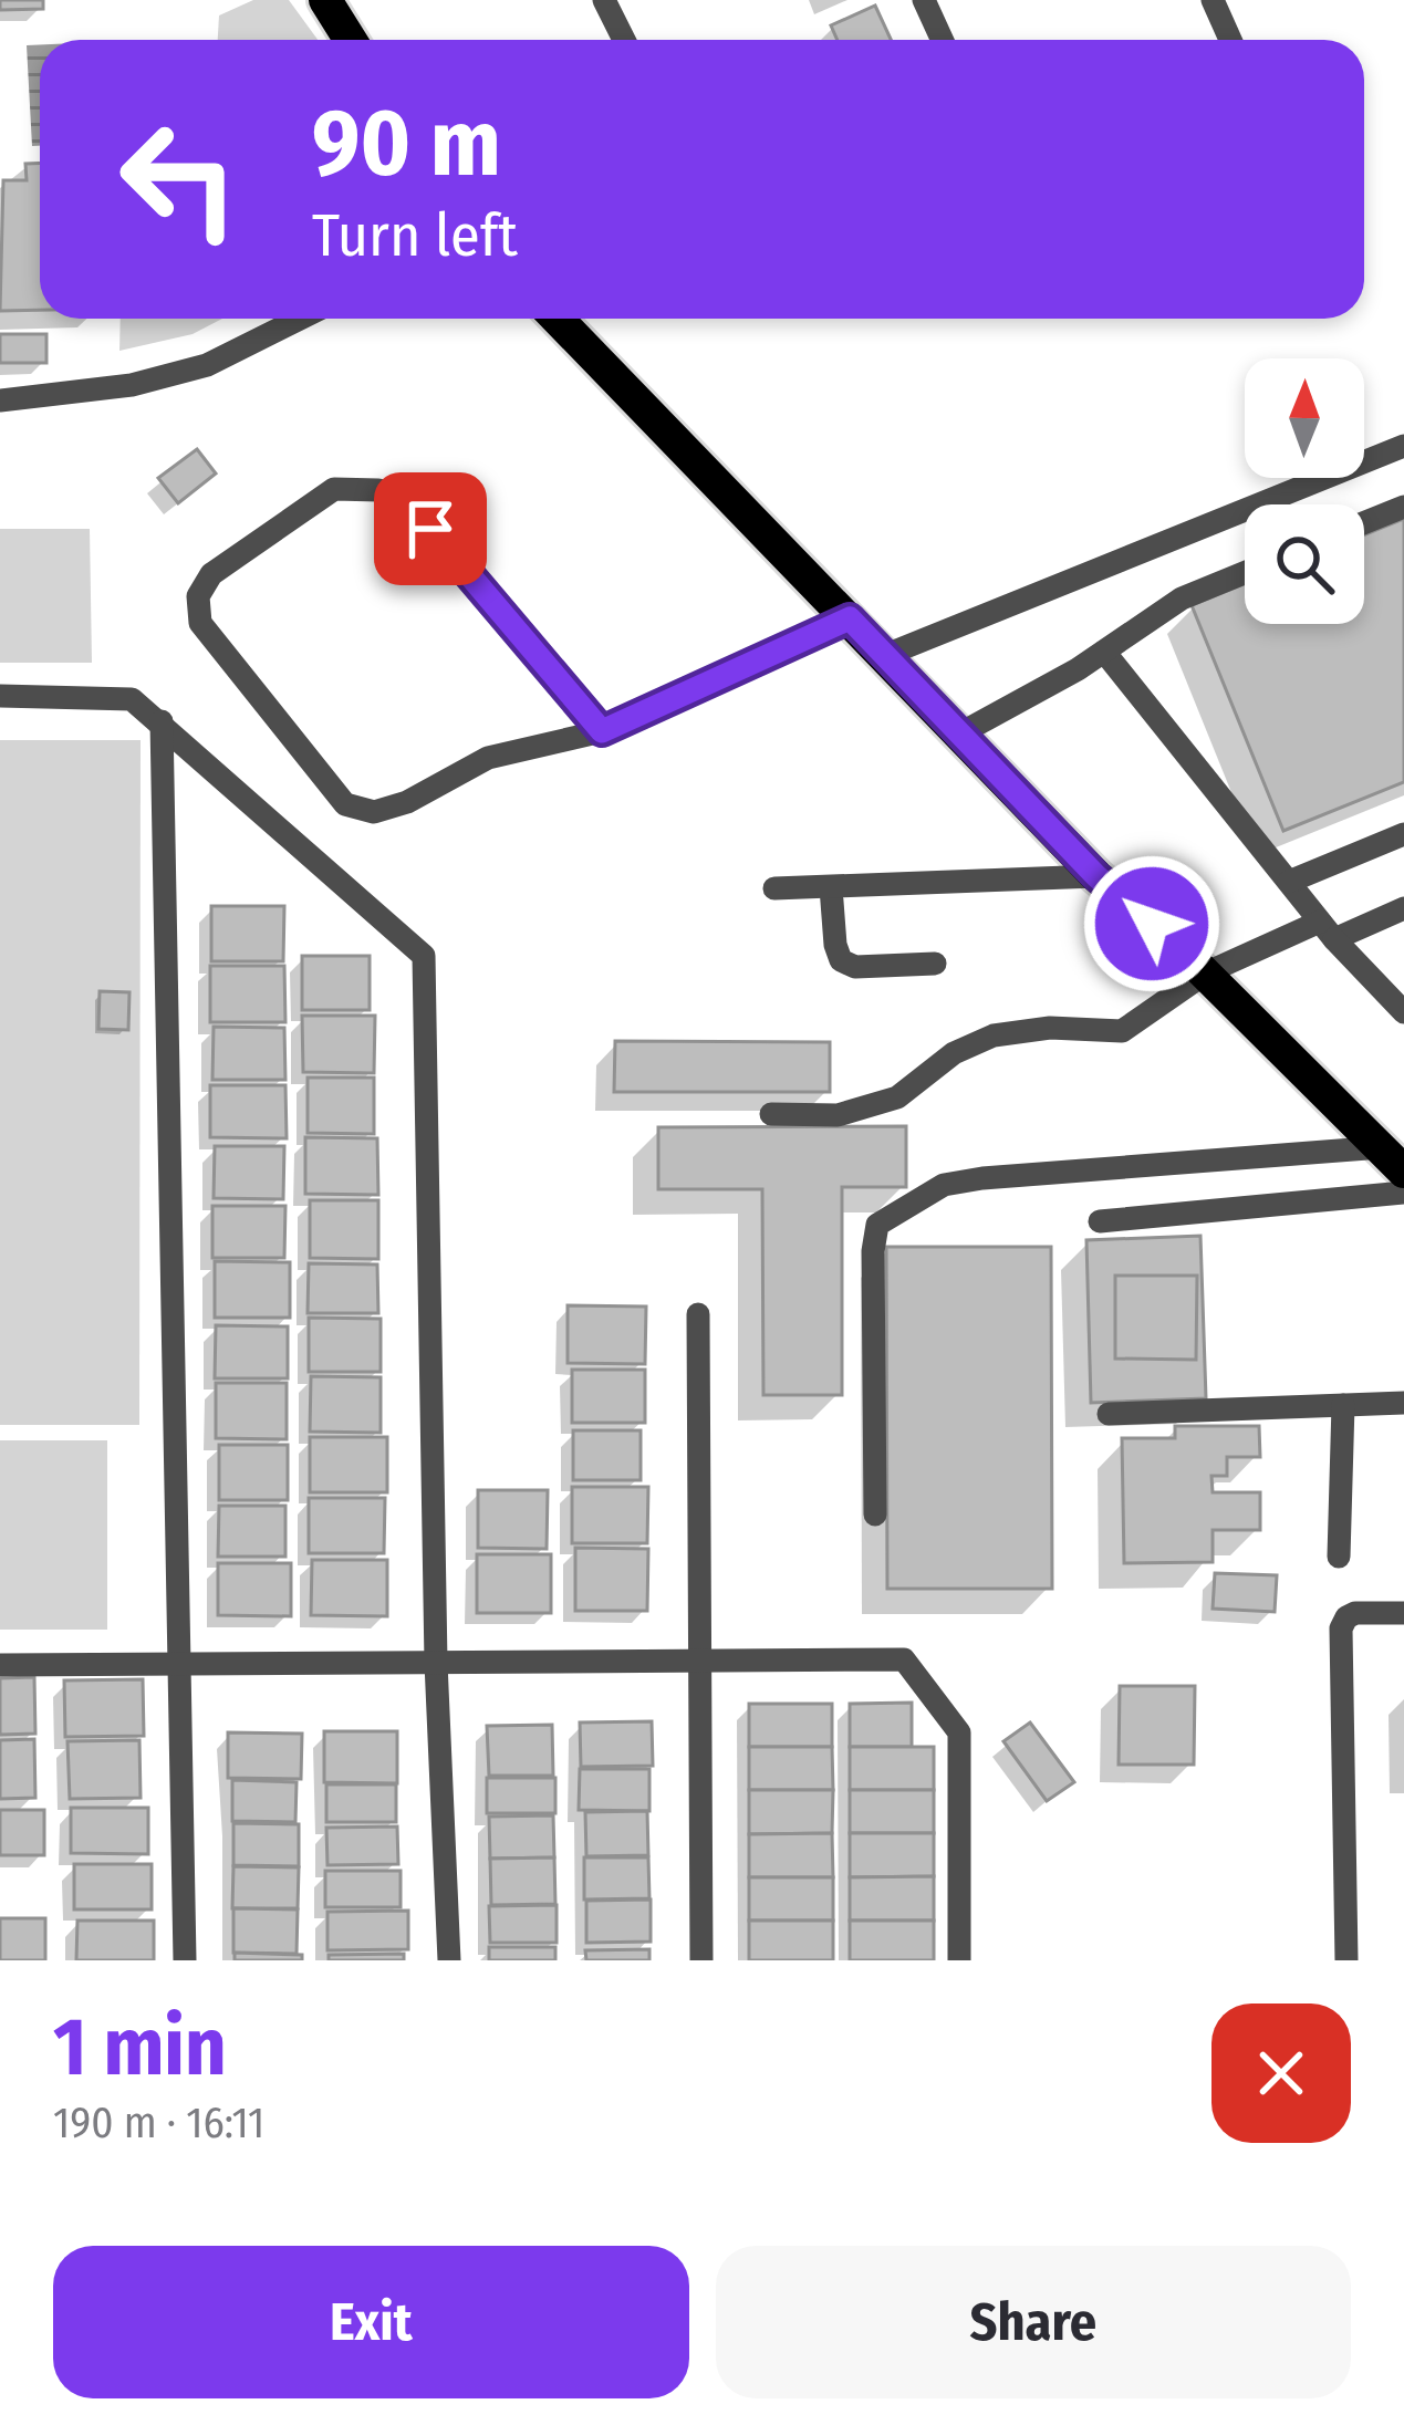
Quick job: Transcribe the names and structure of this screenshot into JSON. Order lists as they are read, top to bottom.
{
  "north": "top",
  "page": {
    "turn": ["90 m", "Turn left"],
    "heading": ["1 min", "190 m · 16:11"],
    "buttons": ["Exit", "Share"]
  }
}
